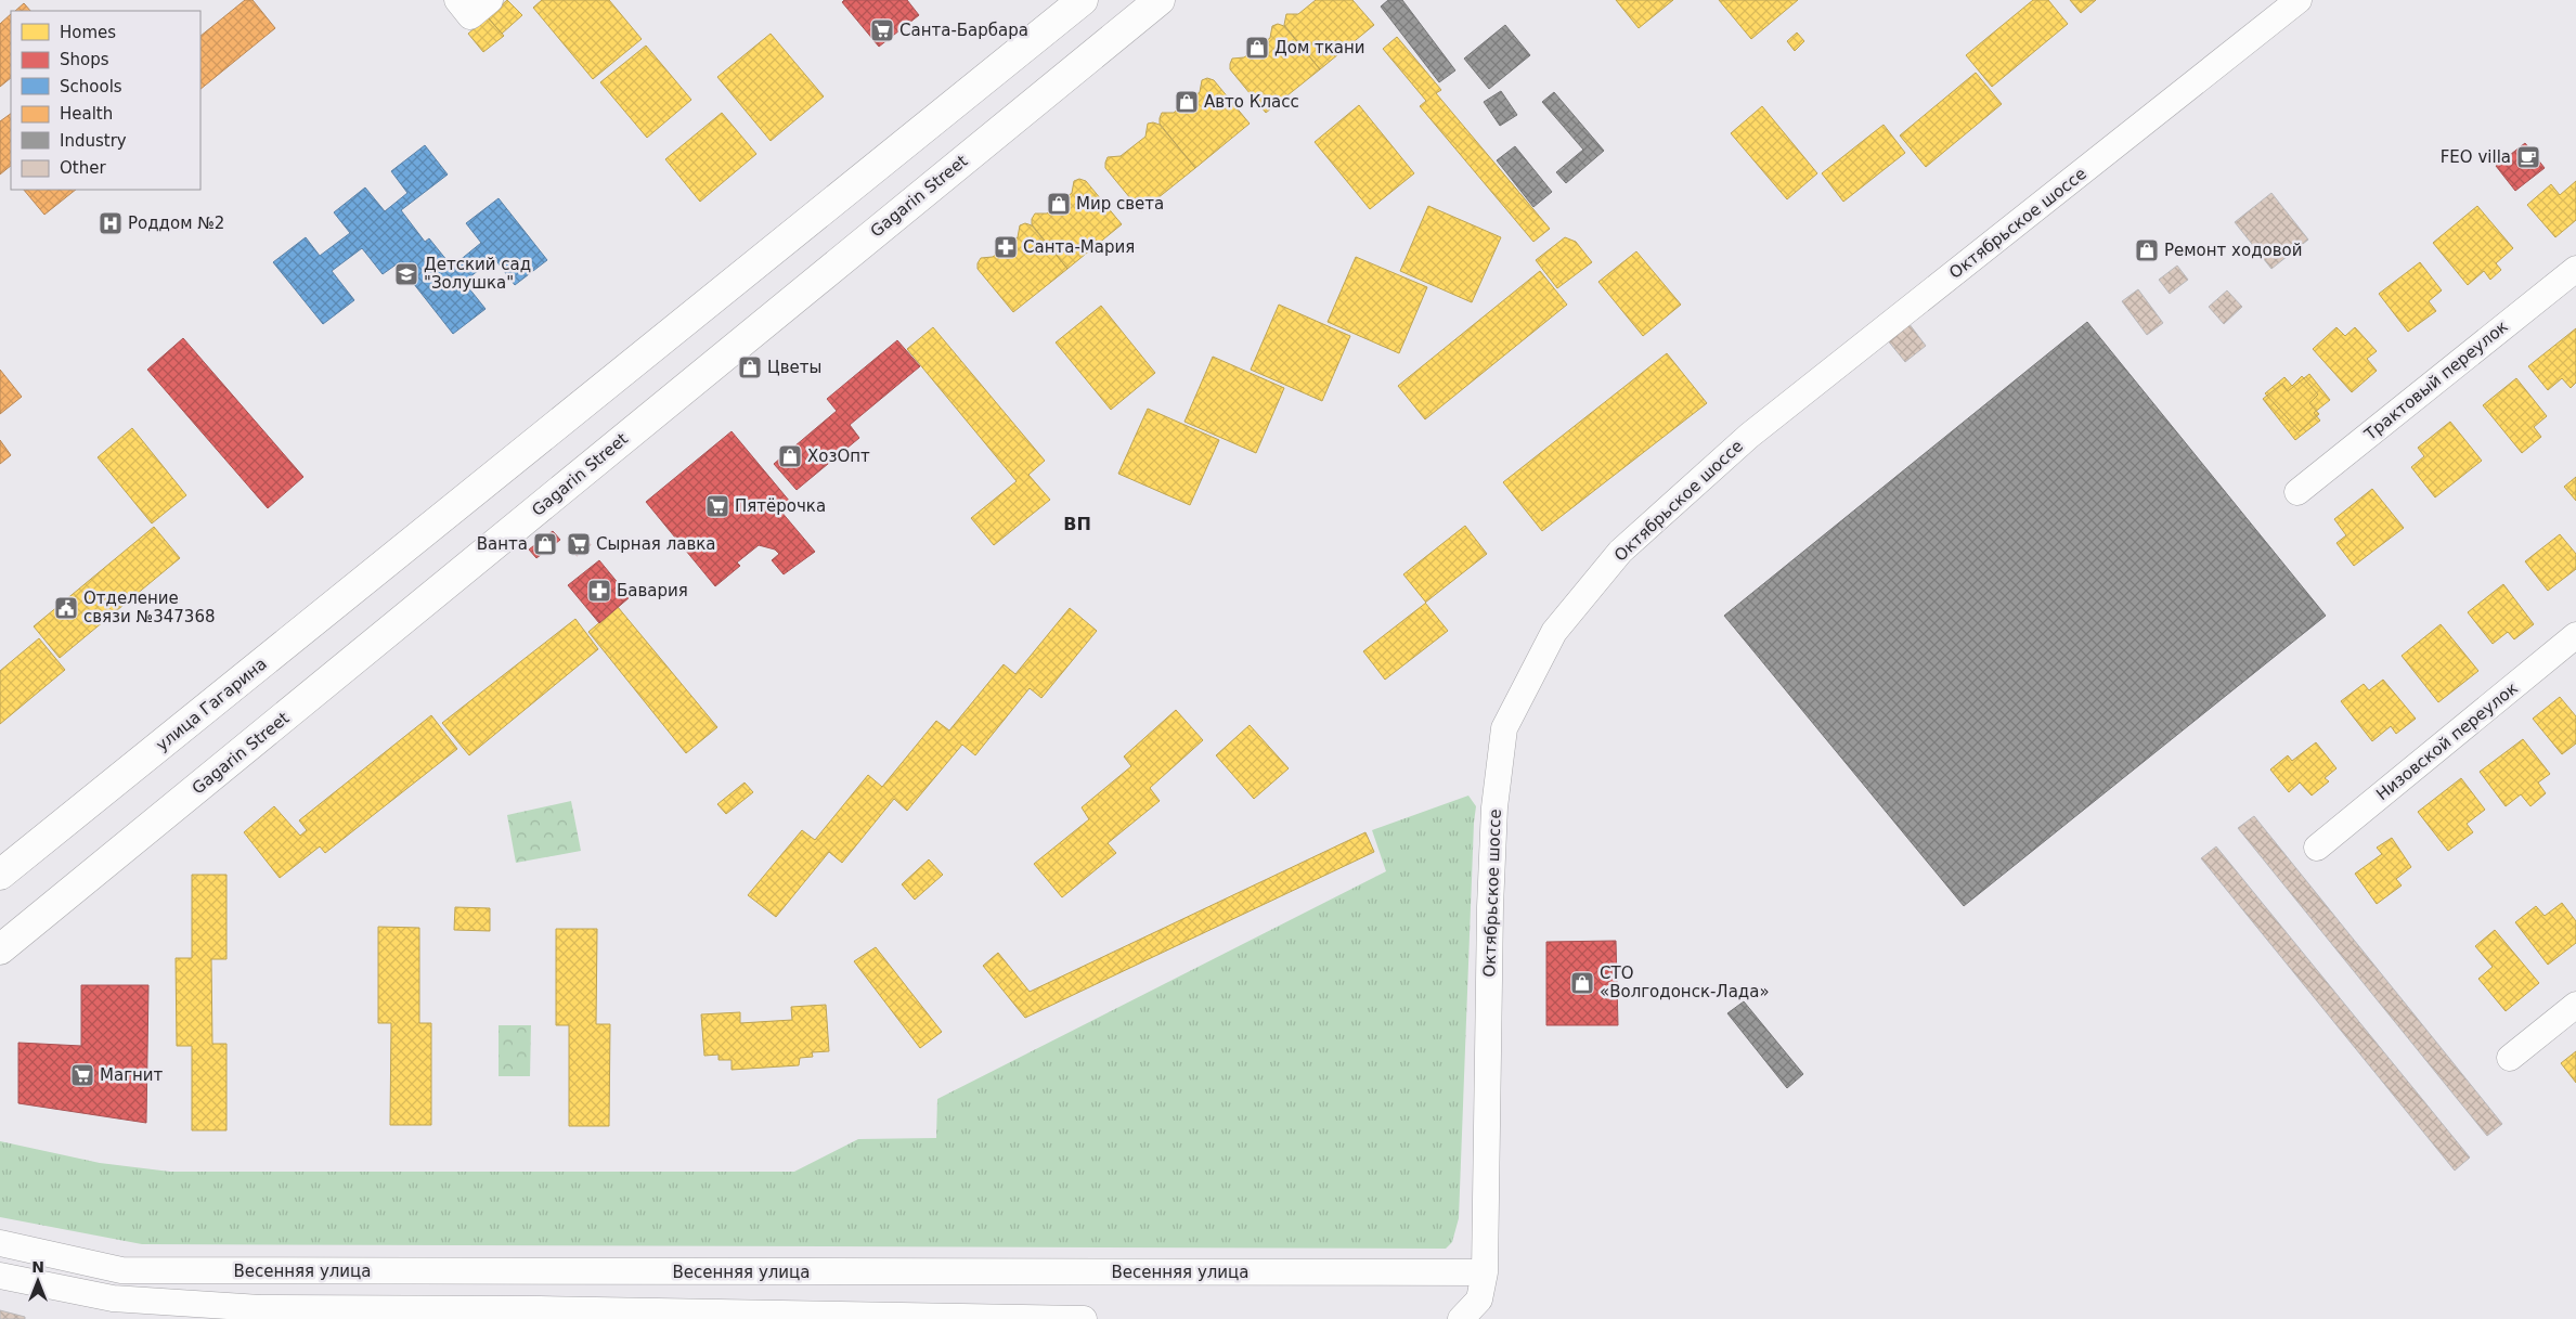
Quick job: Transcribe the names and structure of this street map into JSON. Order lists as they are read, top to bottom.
{
  "streets": {
    "street": [
      "Gagarin Street",
      "Октябрьское шоссе",
      "Трактовый переулок",
      "Низовской переулок",
      "Весенняя улица"
    ]
  },
  "crossings": [
    ["Октябрьское шоссе", "Весенняя улица"]
  ],
  "districts": ["ВП"],
  "places": {
    "supermarket": [
      "Санта-Барбара",
      "Пятёрочка",
      "Сырная лавка",
      "Магнит"
    ],
    "shop": [
      "Дом ткани",
      "Авто Класс",
      "Мир света",
      "Ремонт ходовой",
      "Цветы",
      "ХозОпт",
      "Ванта",
      "СТО «Волгодонск-Лада»"
    ],
    "cafe": ["FEO villa"],
    "hospital": ["Роддом №2"],
    "pharmacy": ["Санта-Мария", "Бавария"],
    "school or university": ["Детский сад \"Золушка\""],
    "public building": ["Отделение связи №347368"]
  },
  "legend": [
    "Homes",
    "Shops",
    "Schools",
    "Health",
    "Industry",
    "Other"
  ],
  "north": "top"
}
